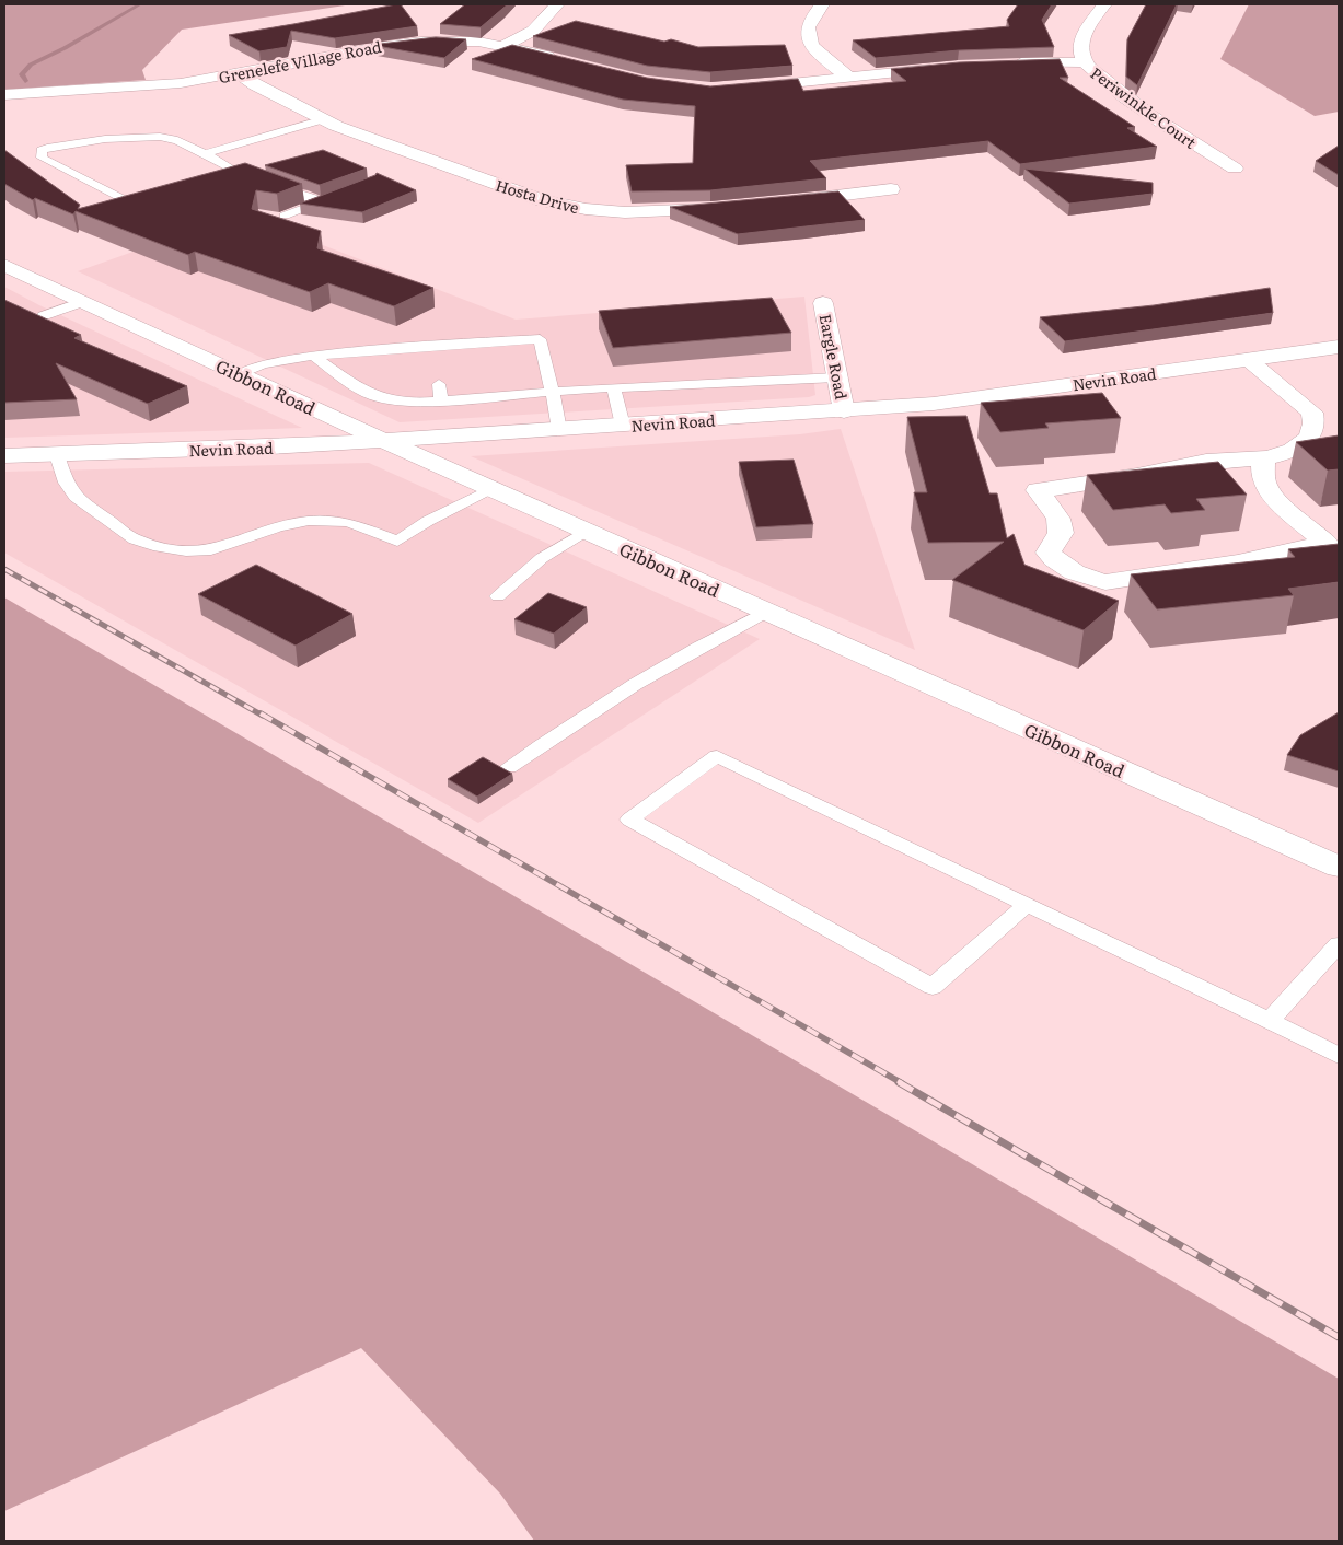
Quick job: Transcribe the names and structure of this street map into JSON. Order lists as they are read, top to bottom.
{
  "streets": {
    "street": [
      "Grenelefe Village Road",
      "Periwinkle Court",
      "Hosta Drive",
      "Eargle Road",
      "Nevin Road",
      "Gibbon Road"
    ]
  },
  "crossings": [
    ["Grenelefe Village Road", "Hosta Drive"],
    ["Eargle Road", "Nevin Road"],
    ["Nevin Road", "Gibbon Road"]
  ]
}
